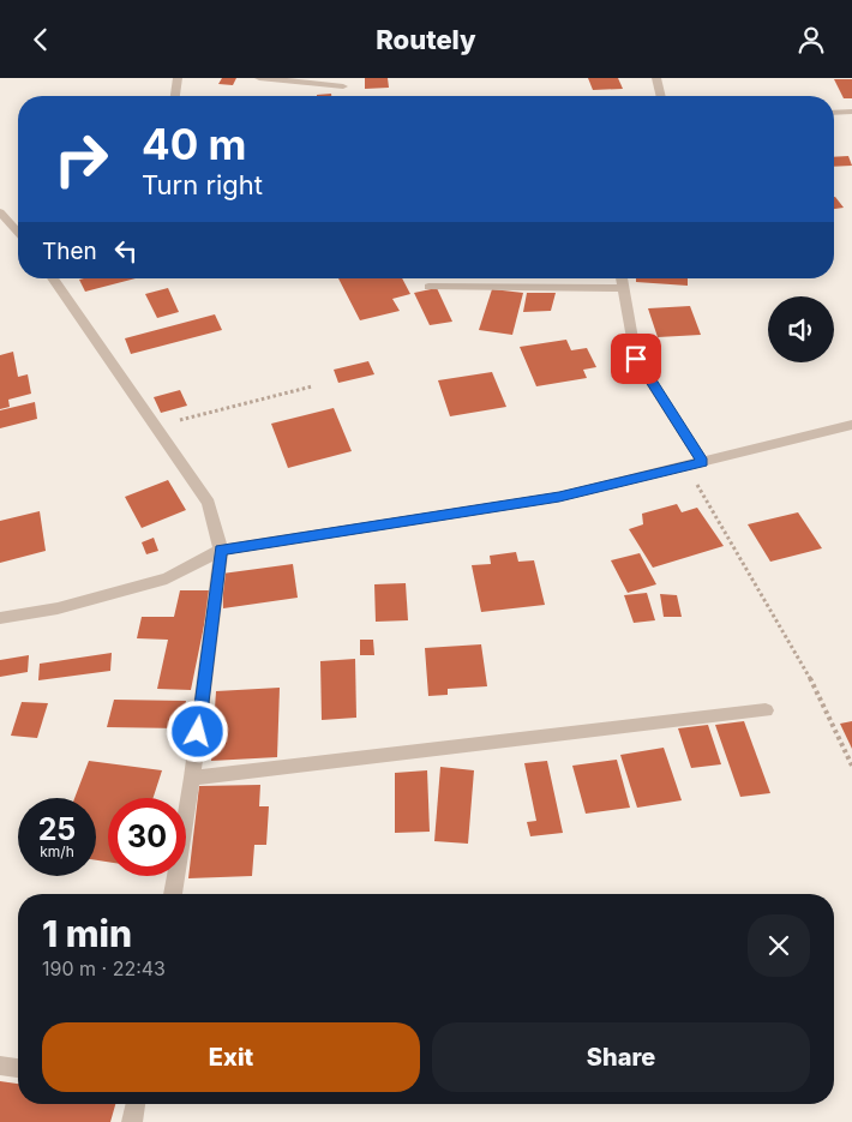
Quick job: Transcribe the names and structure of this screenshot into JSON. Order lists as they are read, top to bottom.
{
  "page": {
    "header": "Routely",
    "turn": ["40 m", "Turn right"],
    "then": "Then",
    "speed": "25 km/h",
    "limit": "30",
    "heading": ["1 min", "190 m · 22:43"],
    "buttons": ["Exit", "Share"]
  }
}
